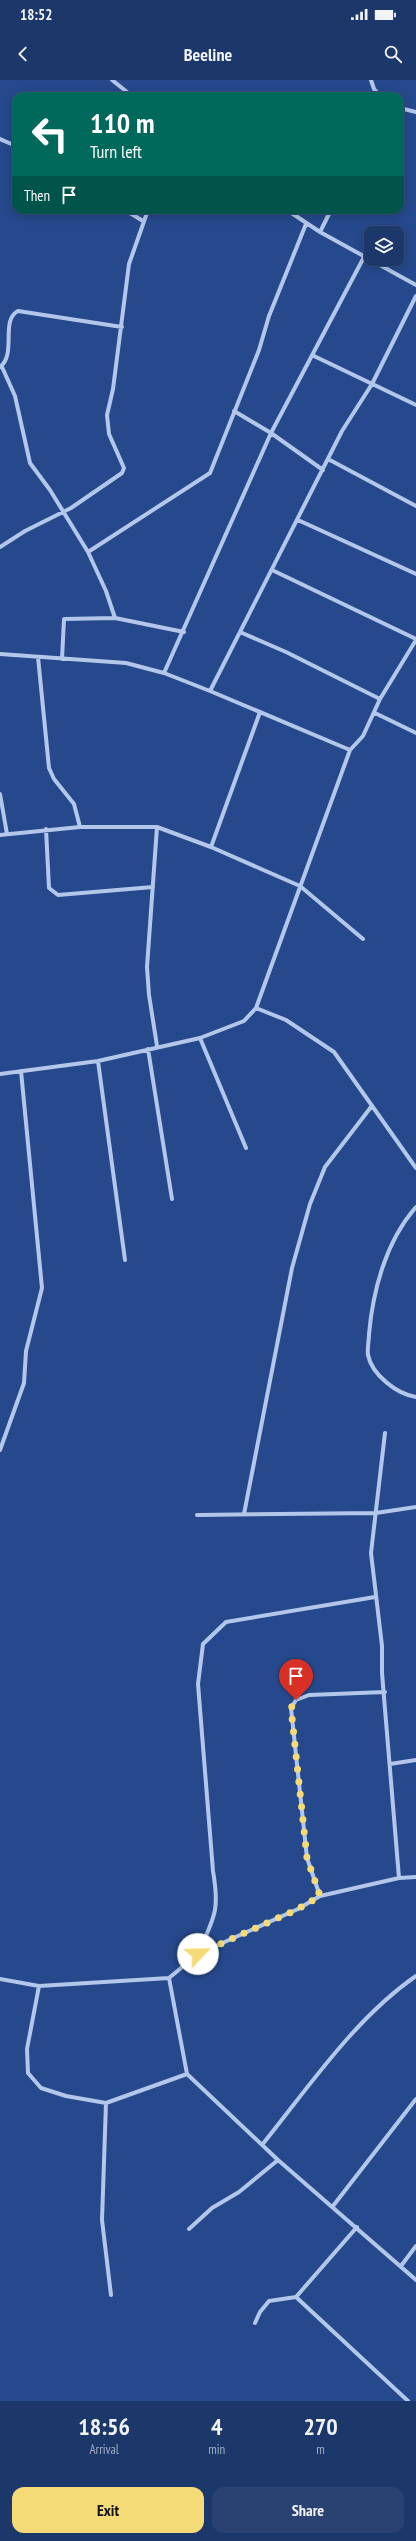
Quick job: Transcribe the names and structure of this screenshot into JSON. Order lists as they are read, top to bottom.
{
  "page": {
    "status": "18:52",
    "header": "Beeline",
    "turn": ["110 m", "Turn left"],
    "then": "Then",
    "eta": [
      "18:56",
      "Arrival",
      "4",
      "min",
      "270",
      "m"
    ],
    "buttons": ["Exit", "Share"]
  }
}
